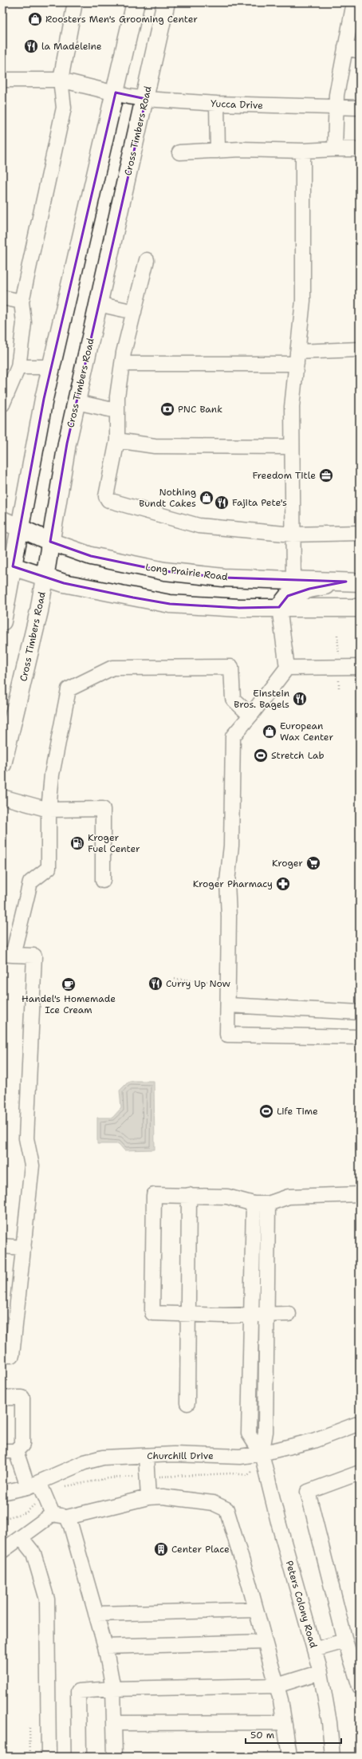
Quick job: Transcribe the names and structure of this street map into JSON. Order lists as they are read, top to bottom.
{
  "streets": {
    "main road": ["Cross Timbers Road", "Long Prairie Road"],
    "street": ["Yucca Drive", "Churchill Drive", "Peters Colony Road"]
  },
  "crossings": [
    ["Yucca Drive", "Cross Timbers Road"],
    ["Cross Timbers Road", "Long Prairie Road"],
    ["Churchill Drive", "Peters Colony Road"]
  ],
  "places": {
    "shop": ["Roosters Men's Grooming Center", "Nothing Bundt Cakes", "European Wax Center"],
    "restaurant": [
      "la Madeleine",
      "Fajita Pete's",
      "Einstein Bros. Bagels",
      "Curry Up Now"
    ],
    "bank": ["PNC Bank"],
    "office": ["Freedom Title"],
    "sports": ["Stretch Lab", "Life Time"],
    "fuel station": ["Kroger Fuel Center"],
    "supermarket": ["Kroger"],
    "pharmacy": ["Kroger Pharmacy"],
    "cafe": ["Handel's Homemade Ice Cream"],
    "building": ["Center Place"]
  },
  "scale_bar": "50 m"
}
